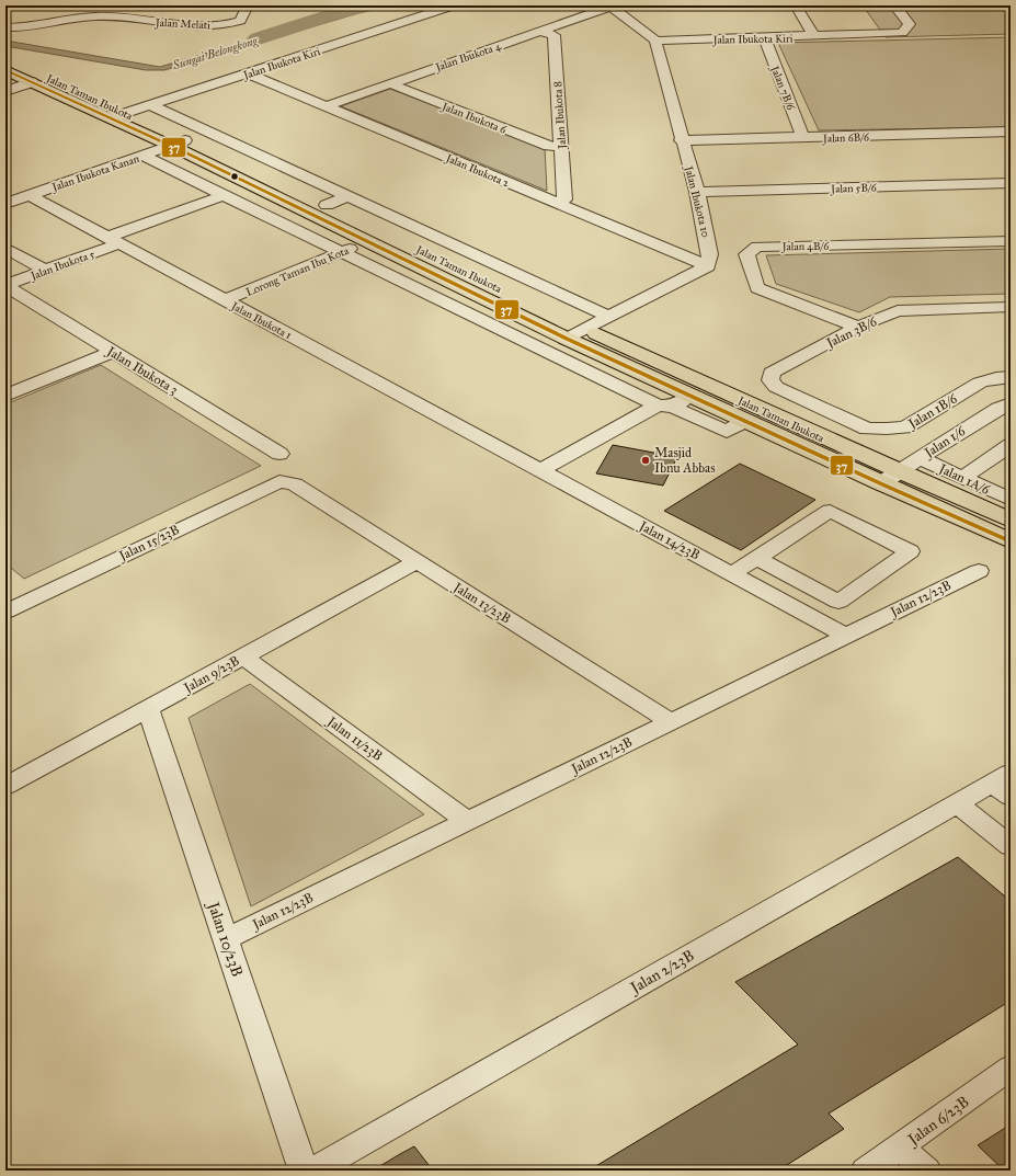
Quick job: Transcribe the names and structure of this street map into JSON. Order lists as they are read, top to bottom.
{
  "streets": {
    "main road": ["Jalan Taman Ibukota"],
    "street": [
      "Jalan Melati",
      "Jalan Ibukota Kiri",
      "Jalan Ibukota 4",
      "Jalan 7B/6",
      "Jalan Ibukota 8",
      "Jalan Ibukota 6",
      "Jalan 6B/6",
      "Jalan Ibukota 2",
      "Jalan Ibukota Kanan",
      "Jalan 5B/6",
      "Jalan Ibukota 10",
      "Jalan 4B/6",
      "Jalan Ibukota 5",
      "Lorong Taman Ibu Kota",
      "Jalan Ibukota 1",
      "Jalan 3B/6",
      "Jalan Ibukota 3",
      "Jalan 1B/6",
      "Jalan 1/6",
      "Jalan 1A/6",
      "Jalan 14/23B",
      "Jalan 15/23B",
      "Jalan 12/23B",
      "Jalan 13/23B",
      "Jalan 9/23B",
      "Jalan 11/23B",
      "Jalan 10/23B",
      "Jalan 2/23B",
      "Jalan 6/23B"
    ]
  },
  "crossings": [
    ["Jalan Ibukota Kiri", "Jalan 7B/6"],
    ["Jalan Ibukota Kiri", "Jalan Taman Ibukota"],
    ["Jalan Ibukota Kiri", "Jalan Ibukota 2"],
    ["Jalan Ibukota Kiri", "Jalan Ibukota 10"],
    ["Jalan Ibukota 4", "Jalan Ibukota 8"],
    ["Jalan Ibukota 4", "Jalan Ibukota 6"],
    ["Jalan Ibukota 4", "Jalan Ibukota 2"],
    ["Jalan 7B/6", "Jalan 6B/6"],
    ["Jalan Taman Ibukota", "Jalan Ibukota Kanan"],
    ["Jalan Taman Ibukota", "Lorong Taman Ibu Kota"],
    ["Jalan Taman Ibukota", "Jalan 1/6"],
    ["Jalan Ibukota 8", "Jalan Ibukota 6"],
    ["Jalan Ibukota 8", "Jalan Ibukota 2"],
    ["Jalan 6B/6", "Jalan Ibukota 10"],
    ["Jalan Ibukota 2", "Jalan Ibukota 10"],
    ["Jalan Ibukota Kanan", "Jalan Ibukota 1"],
    ["Jalan 5B/6", "Jalan Ibukota 10"],
    ["Jalan 4B/6", "Jalan 3B/6"],
    ["Jalan Ibukota 5", "Jalan Ibukota 1"],
    ["Jalan Ibukota 5", "Jalan Ibukota 3"],
    ["Lorong Taman Ibu Kota", "Jalan Ibukota 1"],
    ["Jalan Ibukota 1", "Jalan 14/23B"],
    ["Jalan 3B/6", "Jalan 1B/6"],
    ["Jalan 1/6", "Jalan 1A/6"],
    ["Jalan 14/23B", "Jalan 12/23B"],
    ["Jalan 15/23B", "Jalan 13/23B"],
    ["Jalan 12/23B", "Jalan 13/23B"],
    ["Jalan 12/23B", "Jalan 11/23B"],
    ["Jalan 12/23B", "Jalan 10/23B"],
    ["Jalan 13/23B", "Jalan 9/23B"],
    ["Jalan 9/23B", "Jalan 11/23B"],
    ["Jalan 9/23B", "Jalan 10/23B"]
  ],
  "water": ["Sungai Belongkong"],
  "places": ["Masjid Ibnu Abbas"],
  "lines": ["transit line 37"]
}
